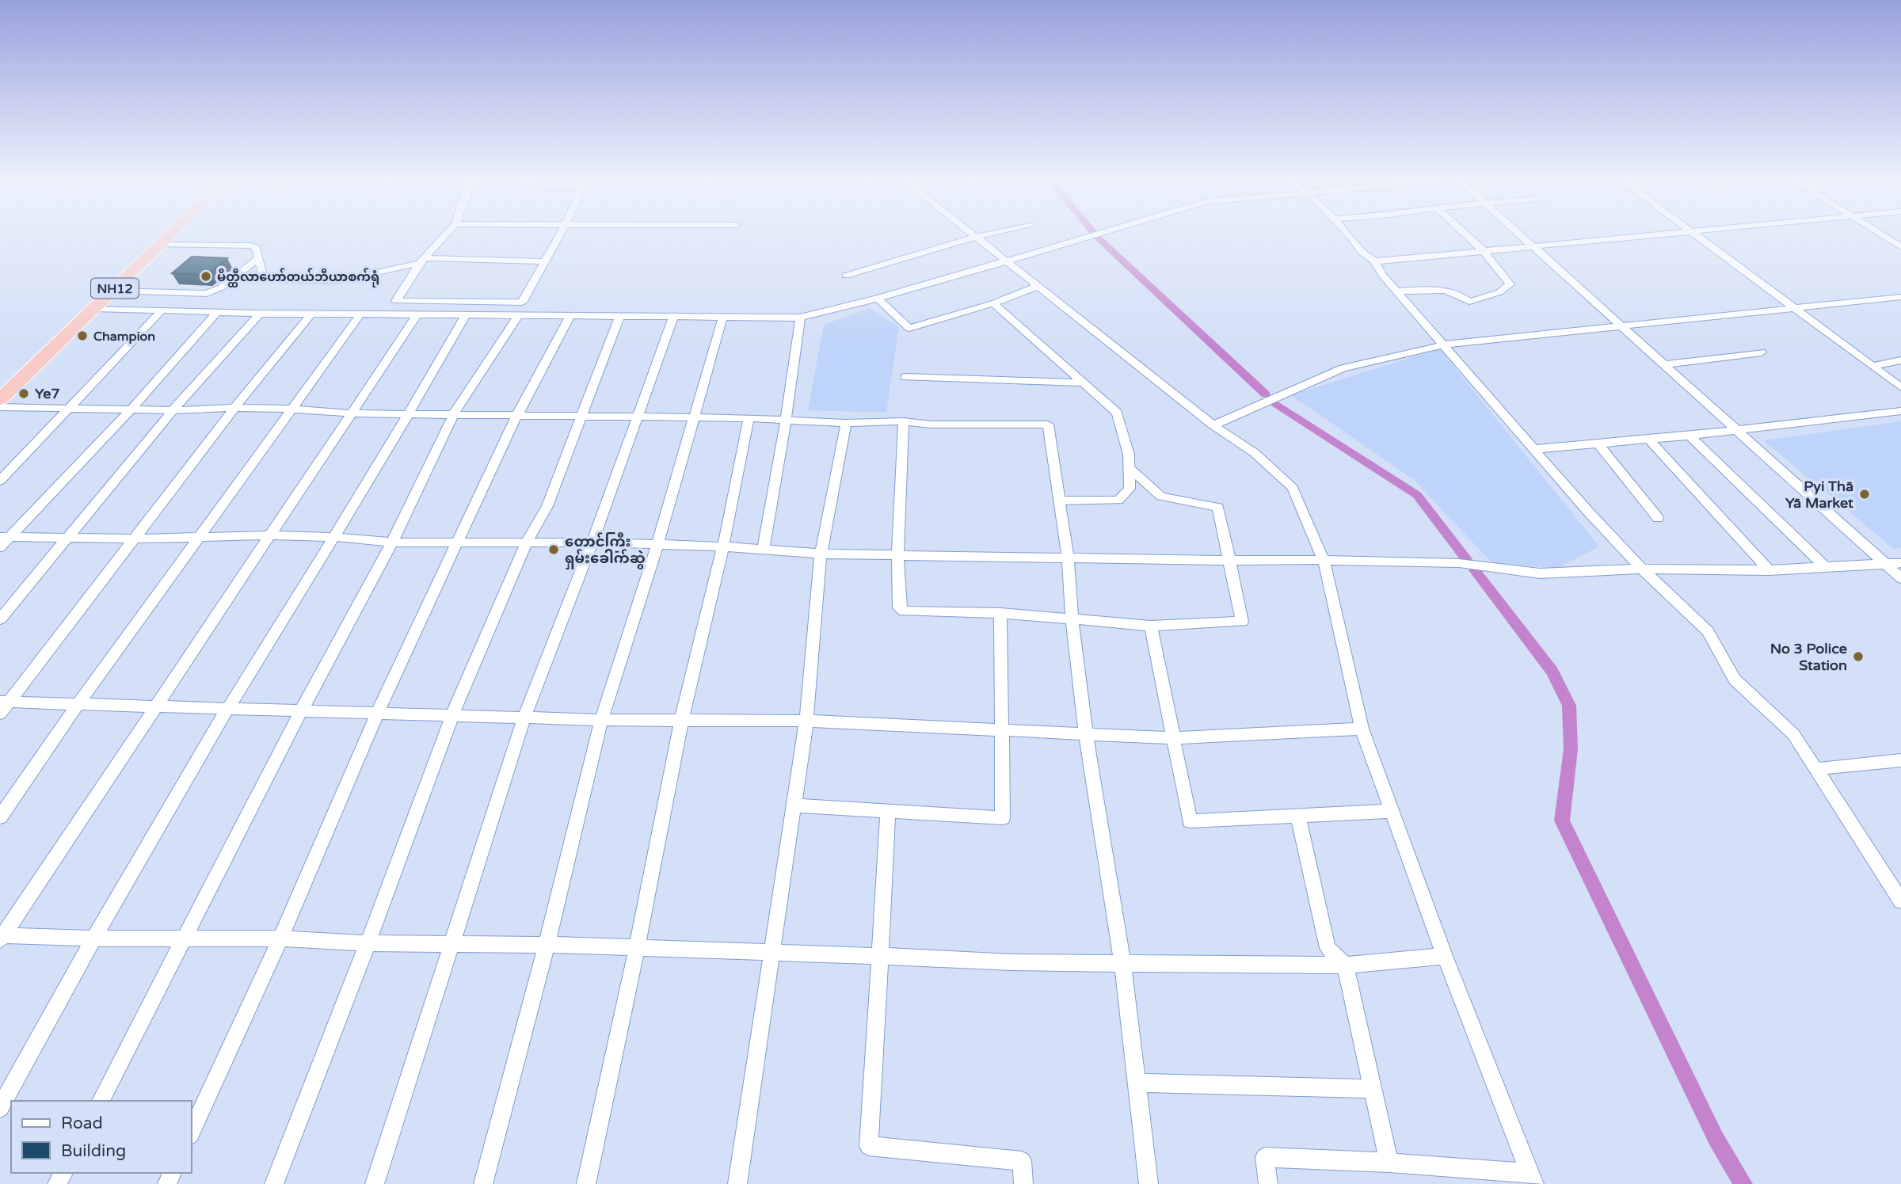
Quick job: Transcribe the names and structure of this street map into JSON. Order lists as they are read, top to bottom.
{
  "streets": {
    "highway": ["NH12"]
  },
  "places": [
    "မိတ္ထီလာဟော်တယ်ဘီယာစက်ရုံ",
    "Champion",
    "Ye7",
    "Pyi Thā Yā Market",
    "တောင်ကြီး ရှမ်းခေါက်ဆွဲ",
    "No 3 Police Station"
  ],
  "legend": ["Road", "Building"]
}
